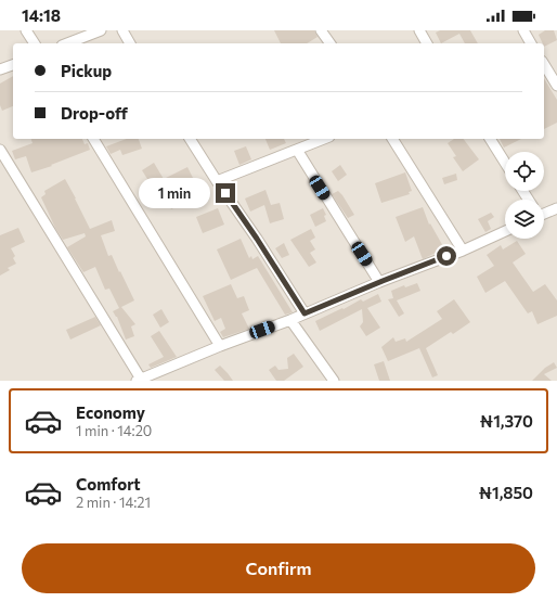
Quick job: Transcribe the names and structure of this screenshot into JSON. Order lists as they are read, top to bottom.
{
  "page": {
    "status": "14:18",
    "banner": ["Pickup", "Drop-off"],
    "bubble": "1 min",
    "list": [
      {
        "name": "Economy",
        "note": "1 min · 14:20",
        "value": "₦1,370"
      },
      {
        "name": "Comfort",
        "note": "2 min · 14:21",
        "value": "₦1,850"
      }
    ],
    "buttons": "Confirm"
  }
}
